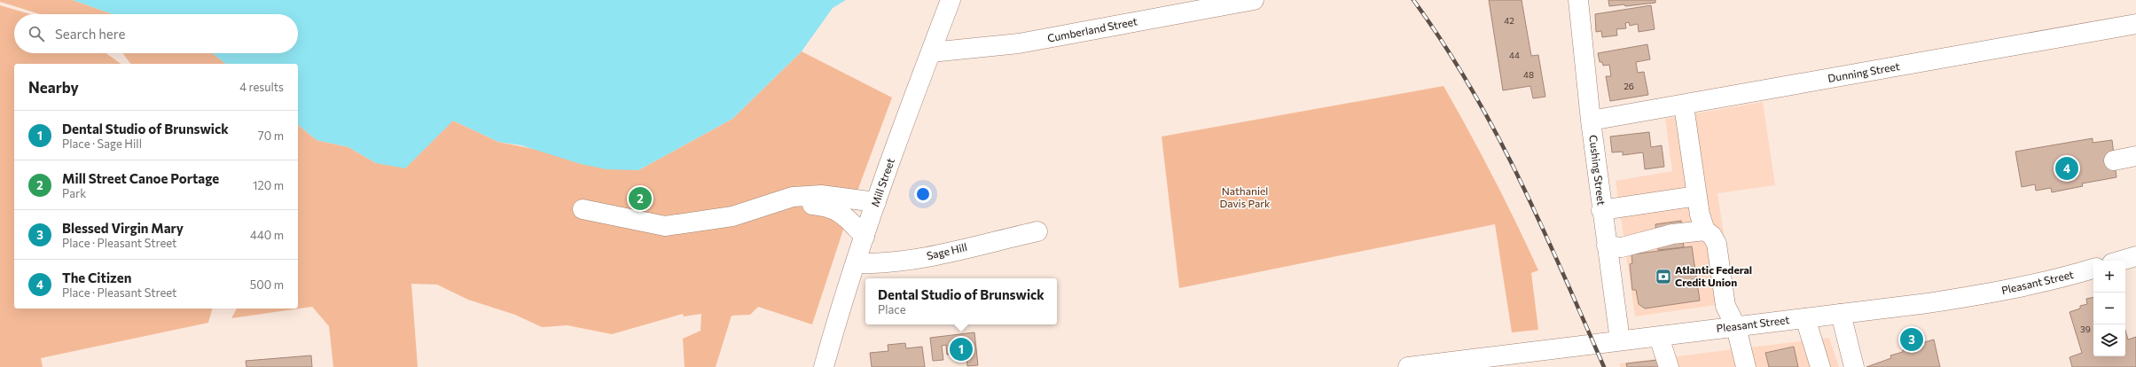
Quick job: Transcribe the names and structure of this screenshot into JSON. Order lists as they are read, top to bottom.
{
  "streets": {
    "main road": [
      "Cumberland Street",
      "Dunning Street",
      "Cushing Street",
      "Mill Street",
      "Sage Hill",
      "Pleasant Street"
    ]
  },
  "crossings": [
    ["Cumberland Street", "Mill Street"],
    ["Dunning Street", "Cushing Street"],
    ["Cushing Street", "Pleasant Street"],
    ["Mill Street", "Sage Hill"]
  ],
  "parks": ["Nathaniel Davis Park"],
  "places": {
    "bank": ["Atlantic Federal Credit Union"]
  },
  "house_numbers": [
    "42",
    "44",
    "48",
    "26",
    "39"
  ],
  "page": {
    "search": "Search here",
    "heading": ["Nearby", "4 results"],
    "list": [
      {
        "mark": "1",
        "name": "Dental Studio of Brunswick",
        "note": "Place · Sage Hill",
        "value": "70 m"
      },
      {
        "mark": "2",
        "name": "Mill Street Canoe Portage",
        "note": "Park",
        "value": "120 m"
      },
      {
        "mark": "3",
        "name": "Blessed Virgin Mary",
        "note": "Place · Pleasant Street",
        "value": "440 m"
      },
      {
        "mark": "4",
        "name": "The Citizen",
        "note": "Place · Pleasant Street",
        "value": "500 m"
      }
    ],
    "pins": [
      "4",
      "2",
      "3",
      "1"
    ],
    "map_buttons": ["+", "−"],
    "popup": ["Dental Studio of Brunswick", "Place"]
  }
}
